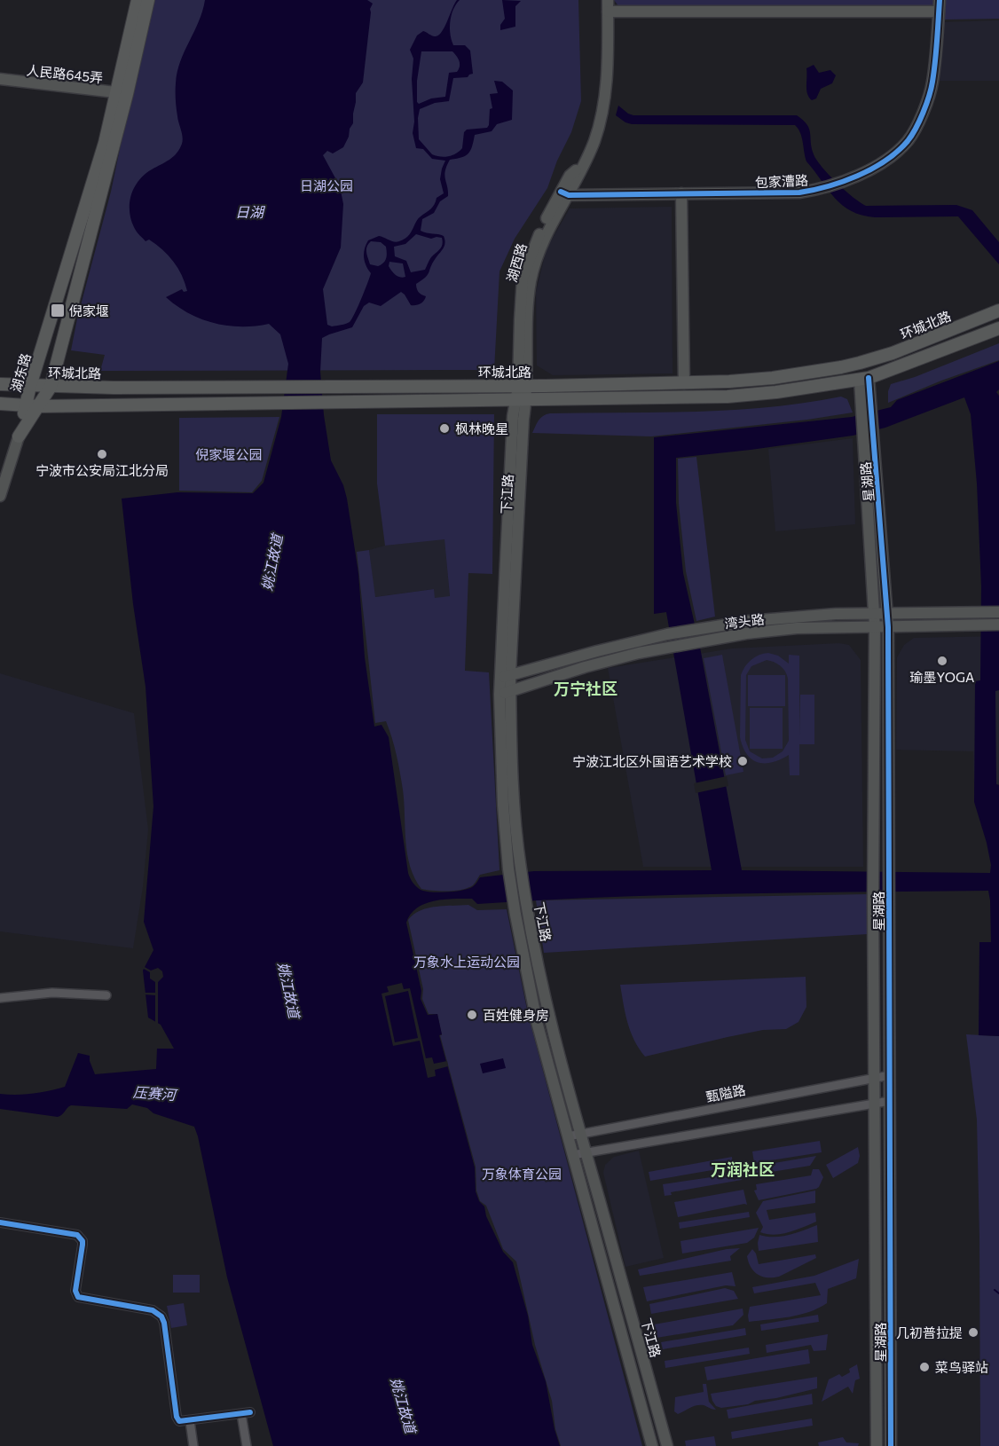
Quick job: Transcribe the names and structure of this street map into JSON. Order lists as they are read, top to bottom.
{
  "streets": {
    "main road": ["环城北路", "湖东路"],
    "street": [
      "人民路645弄",
      "包家漕路",
      "湖西路",
      "星湖路",
      "下江路",
      "湾头路",
      "甄隘路"
    ]
  },
  "crossings": [
    ["人民路645弄", "湖东路"],
    ["包家漕路", "湖西路"],
    ["湖西路", "环城北路"],
    ["湖西路", "下江路"],
    ["环城北路", "湖东路"],
    ["环城北路", "星湖路"],
    ["环城北路", "下江路"],
    ["星湖路", "湾头路"],
    ["星湖路", "甄隘路"],
    ["下江路", "湾头路"],
    ["下江路", "甄隘路"]
  ],
  "districts": ["万宁社区", "万润社区"],
  "water": ["日湖", "姚江故道", "压赛河"],
  "parks": [
    "日湖公园",
    "倪家堰公园",
    "万象水上运动公园",
    "万象体育公园"
  ],
  "places": {
    "transit": ["倪家堰"],
    "other": [
      "枫林晚星",
      "宁波市公安局江北分局",
      "瑜墨YOGA",
      "宁波江北区外国语艺术学校",
      "百姓健身房",
      "几初普拉提",
      "菜鸟驿站"
    ]
  }
}
